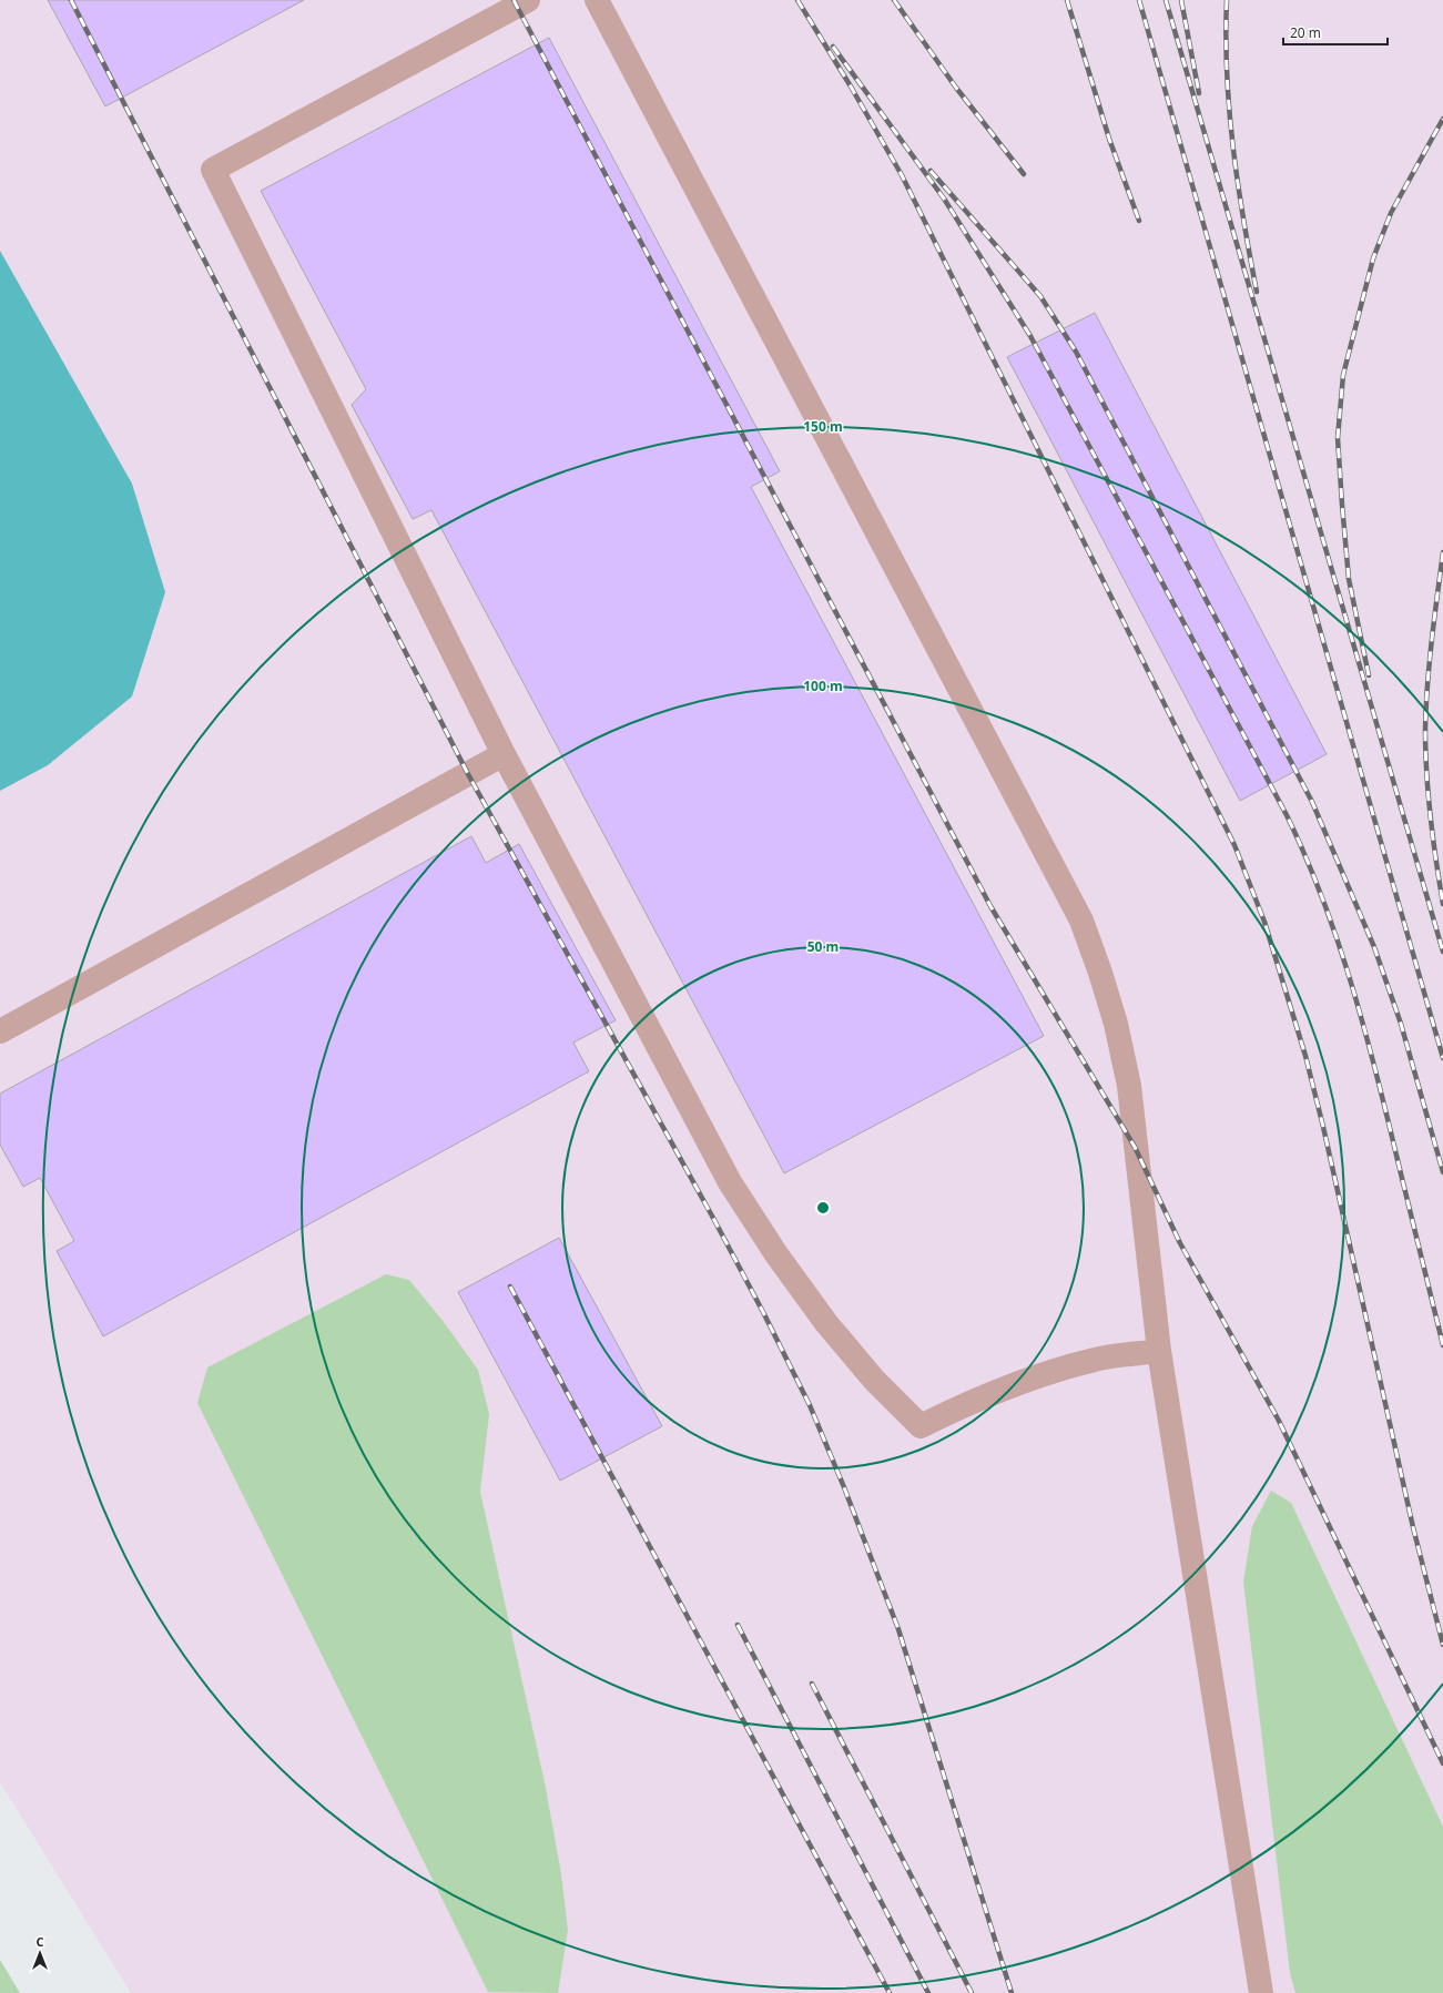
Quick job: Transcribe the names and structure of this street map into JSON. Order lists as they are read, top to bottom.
{
  "scale_bar": "20 m",
  "north": "top",
  "rings": ["150 m", "100 m", "50 m"]
}
